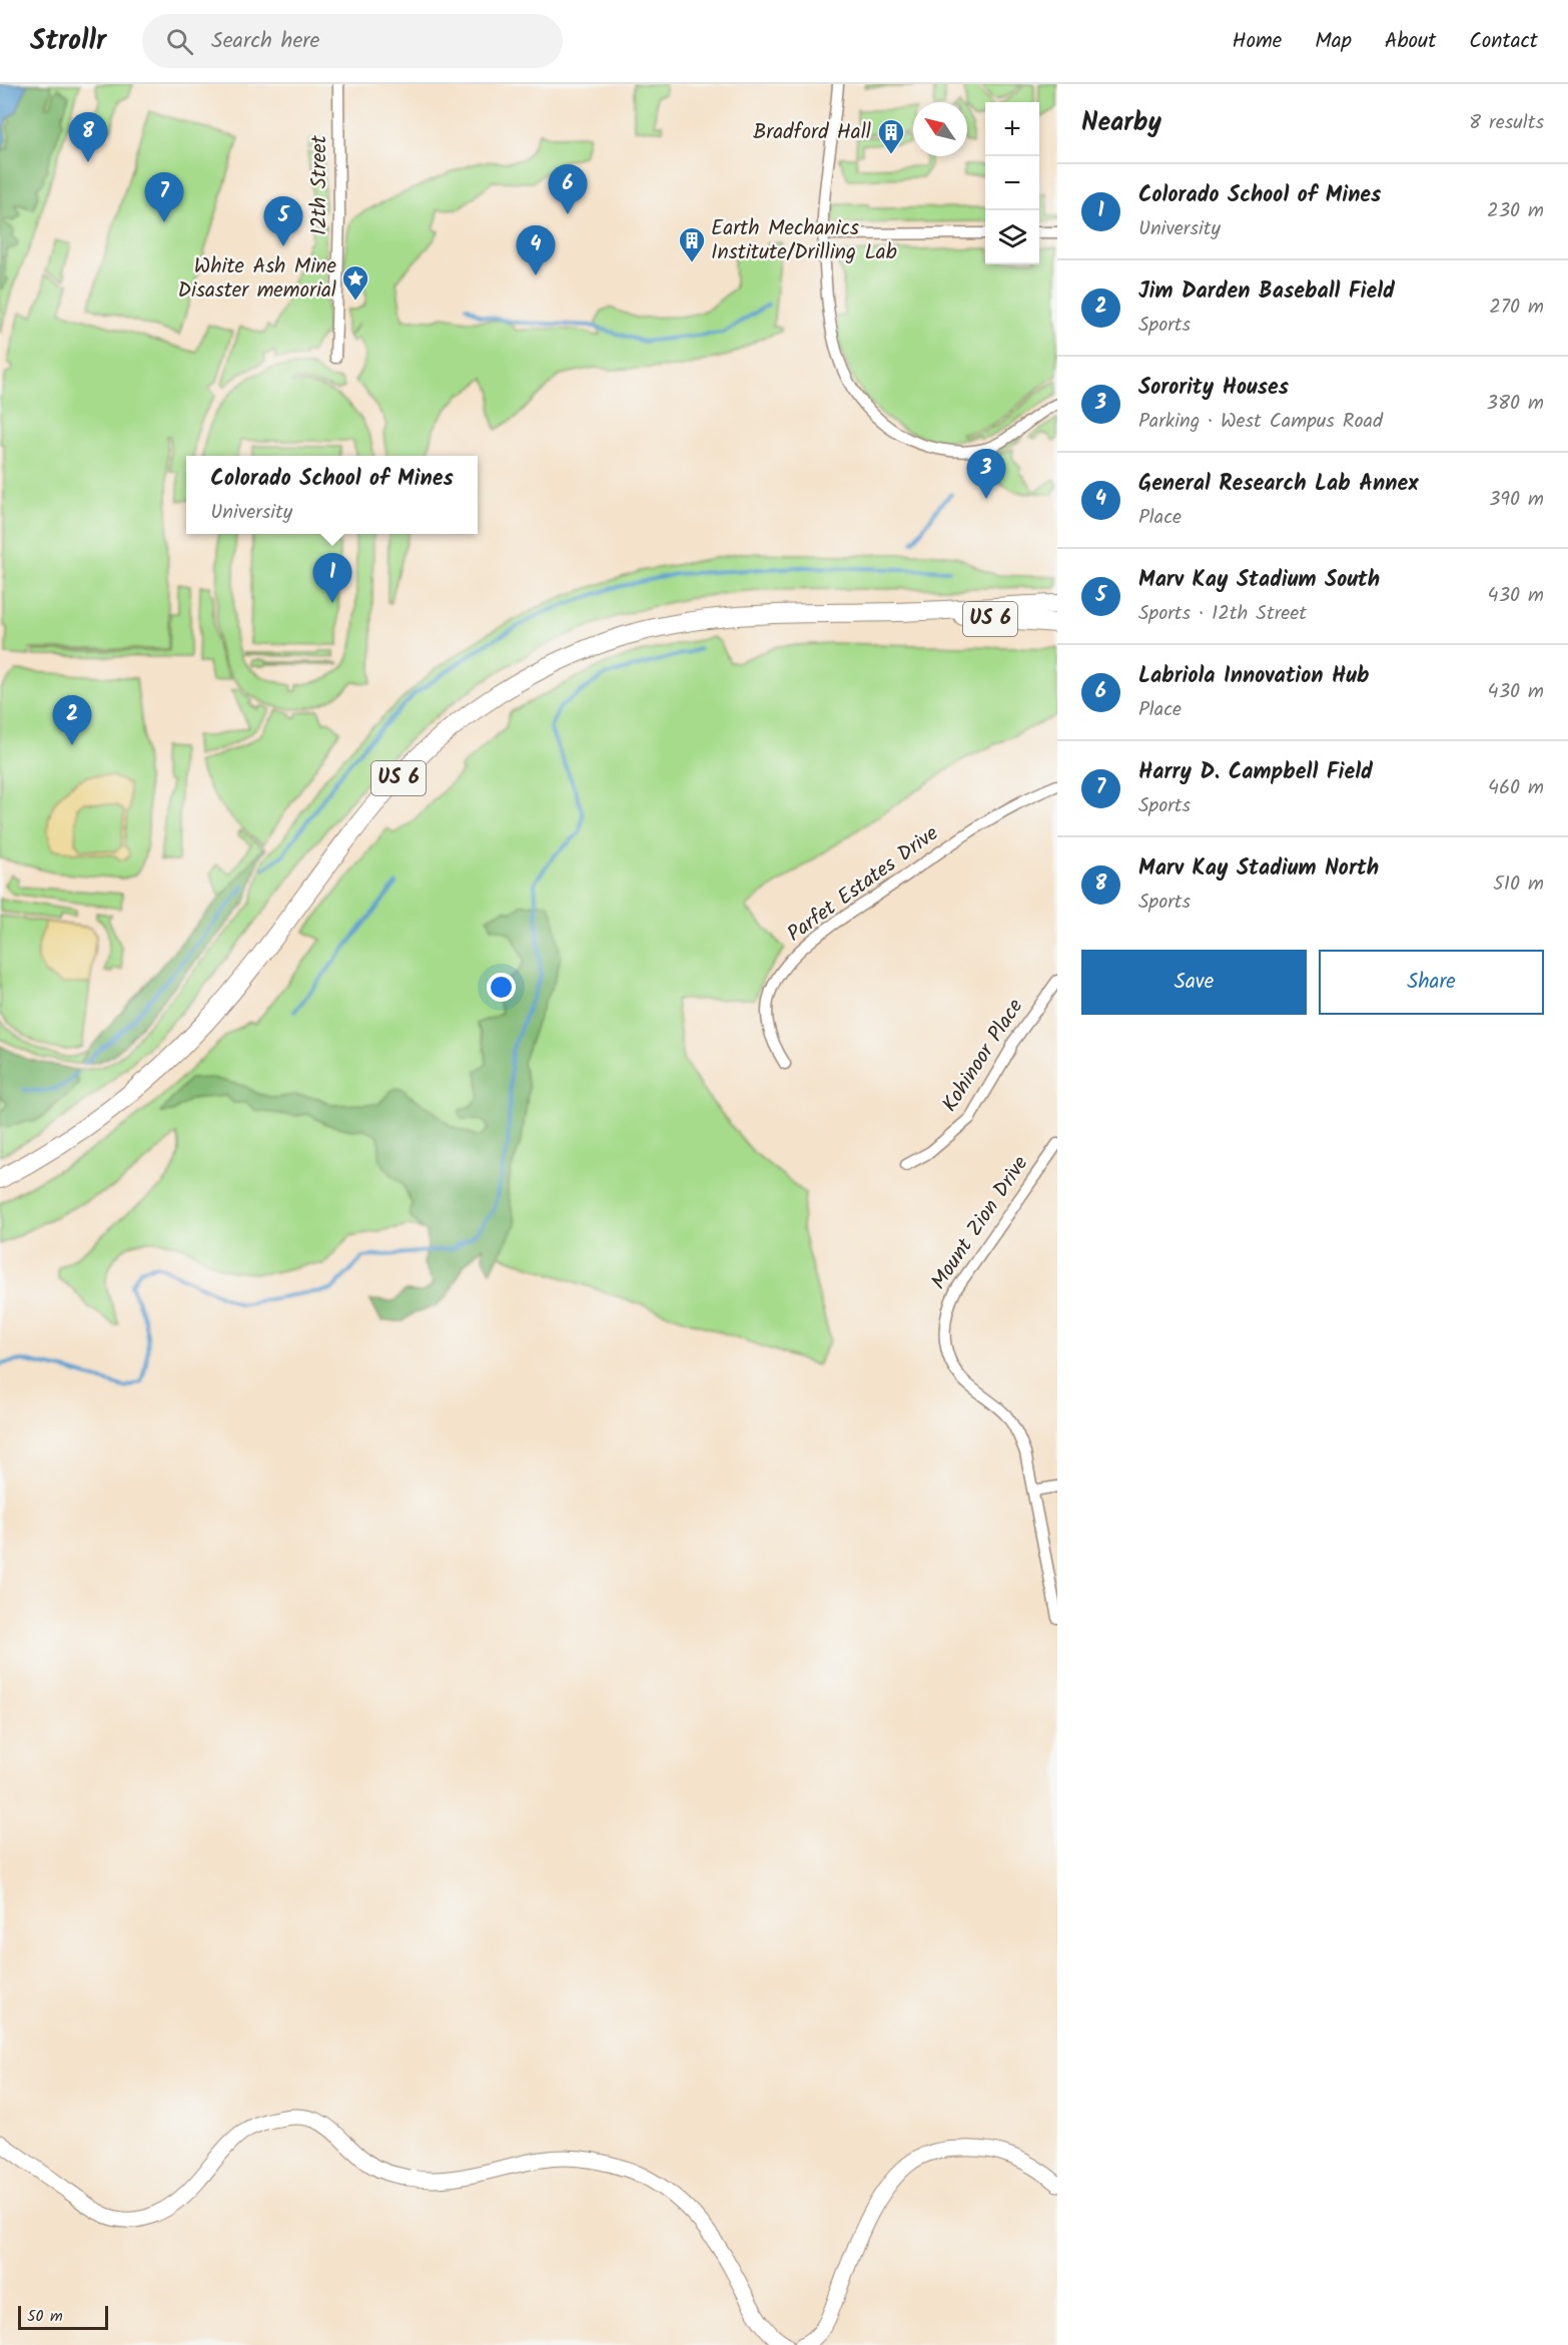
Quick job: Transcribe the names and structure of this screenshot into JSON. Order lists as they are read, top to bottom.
{
  "streets": {
    "highway": ["US 6"],
    "street": [
      "12th Street",
      "Parfet Estates Drive",
      "Kohinoor Place",
      "Mount Zion Drive"
    ]
  },
  "places": {
    "building": ["Bradford Hall", "Earth Mechanics Institute/Drilling Lab"],
    "place": ["White Ash Mine Disaster memorial"]
  },
  "scale_bar": "50 m",
  "north": "top left",
  "page": {
    "header": "Strollr",
    "search": "Search here",
    "nav": [
      "Home",
      "Map",
      "About",
      "Contact"
    ],
    "heading": ["Nearby", "8 results"],
    "map_buttons": ["+", "−"],
    "pins": [
      "8",
      "6",
      "7",
      "5",
      "4",
      "3",
      "1",
      "2"
    ],
    "list": [
      {
        "mark": "1",
        "name": "Colorado School of Mines",
        "note": "University",
        "value": "230 m"
      },
      {
        "mark": "2",
        "name": "Jim Darden Baseball Field",
        "note": "Sports",
        "value": "270 m"
      },
      {
        "mark": "3",
        "name": "Sorority Houses",
        "note": "Parking · West Campus Road",
        "value": "380 m"
      },
      {
        "mark": "4",
        "name": "General Research Lab Annex",
        "note": "Place",
        "value": "390 m"
      },
      {
        "mark": "5",
        "name": "Marv Kay Stadium South",
        "note": "Sports · 12th Street",
        "value": "430 m"
      },
      {
        "mark": "6",
        "name": "Labriola Innovation Hub",
        "note": "Place",
        "value": "430 m"
      },
      {
        "mark": "7",
        "name": "Harry D. Campbell Field",
        "note": "Sports",
        "value": "460 m"
      },
      {
        "mark": "8",
        "name": "Marv Kay Stadium North",
        "note": "Sports",
        "value": "510 m"
      }
    ],
    "popup": ["Colorado School of Mines", "University"],
    "buttons": ["Save", "Share"],
    "scale": "50 m"
  }
}
